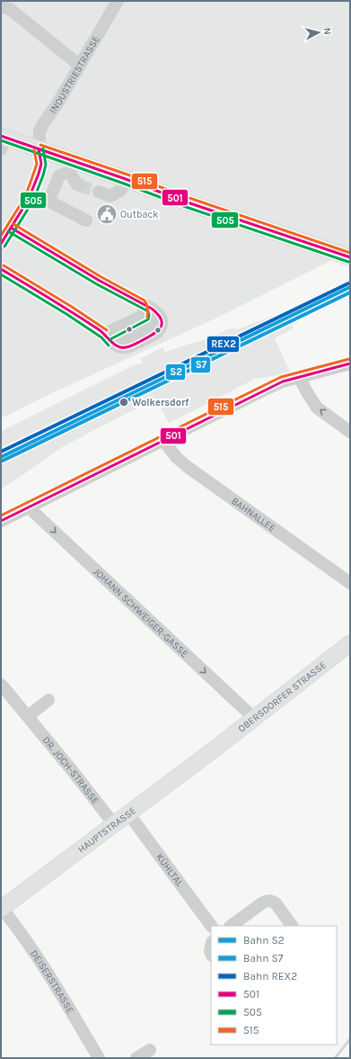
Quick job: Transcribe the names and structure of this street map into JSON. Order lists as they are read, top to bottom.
{
  "streets": {
    "main road": ["OBERSDORFER STRASSE", "HAUPTSTRASSE"],
    "street": [
      "INDUSTRIESTRASSE",
      "BAHNALLEE",
      "JOHANN SCHWEIGER-GASSE",
      "DR. JOCH-STRASSE",
      "KÜHLTAL",
      "DEISERSTRASSE"
    ]
  },
  "crossings": [
    ["JOHANN SCHWEIGER-GASSE", "OBERSDORFER STRASSE"],
    ["OBERSDORFER STRASSE", "HAUPTSTRASSE"],
    ["DR. JOCH-STRASSE", "HAUPTSTRASSE"],
    ["HAUPTSTRASSE", "KÜHLTAL"],
    ["HAUPTSTRASSE", "DEISERSTRASSE"]
  ],
  "one_way": ["JOHANN SCHWEIGER-GASSE"],
  "places": {
    "public building": ["Outback"],
    "other": ["Wolkersdorf"]
  },
  "lines": [
    "transit line 501",
    "transit line 505",
    "transit line 515",
    "rail line REX2",
    "rail line S2",
    "rail line S7"
  ],
  "legend": [
    "Bahn S2",
    "Bahn S7",
    "Bahn REX2",
    "501",
    "505",
    "515"
  ],
  "north": "right"
}
